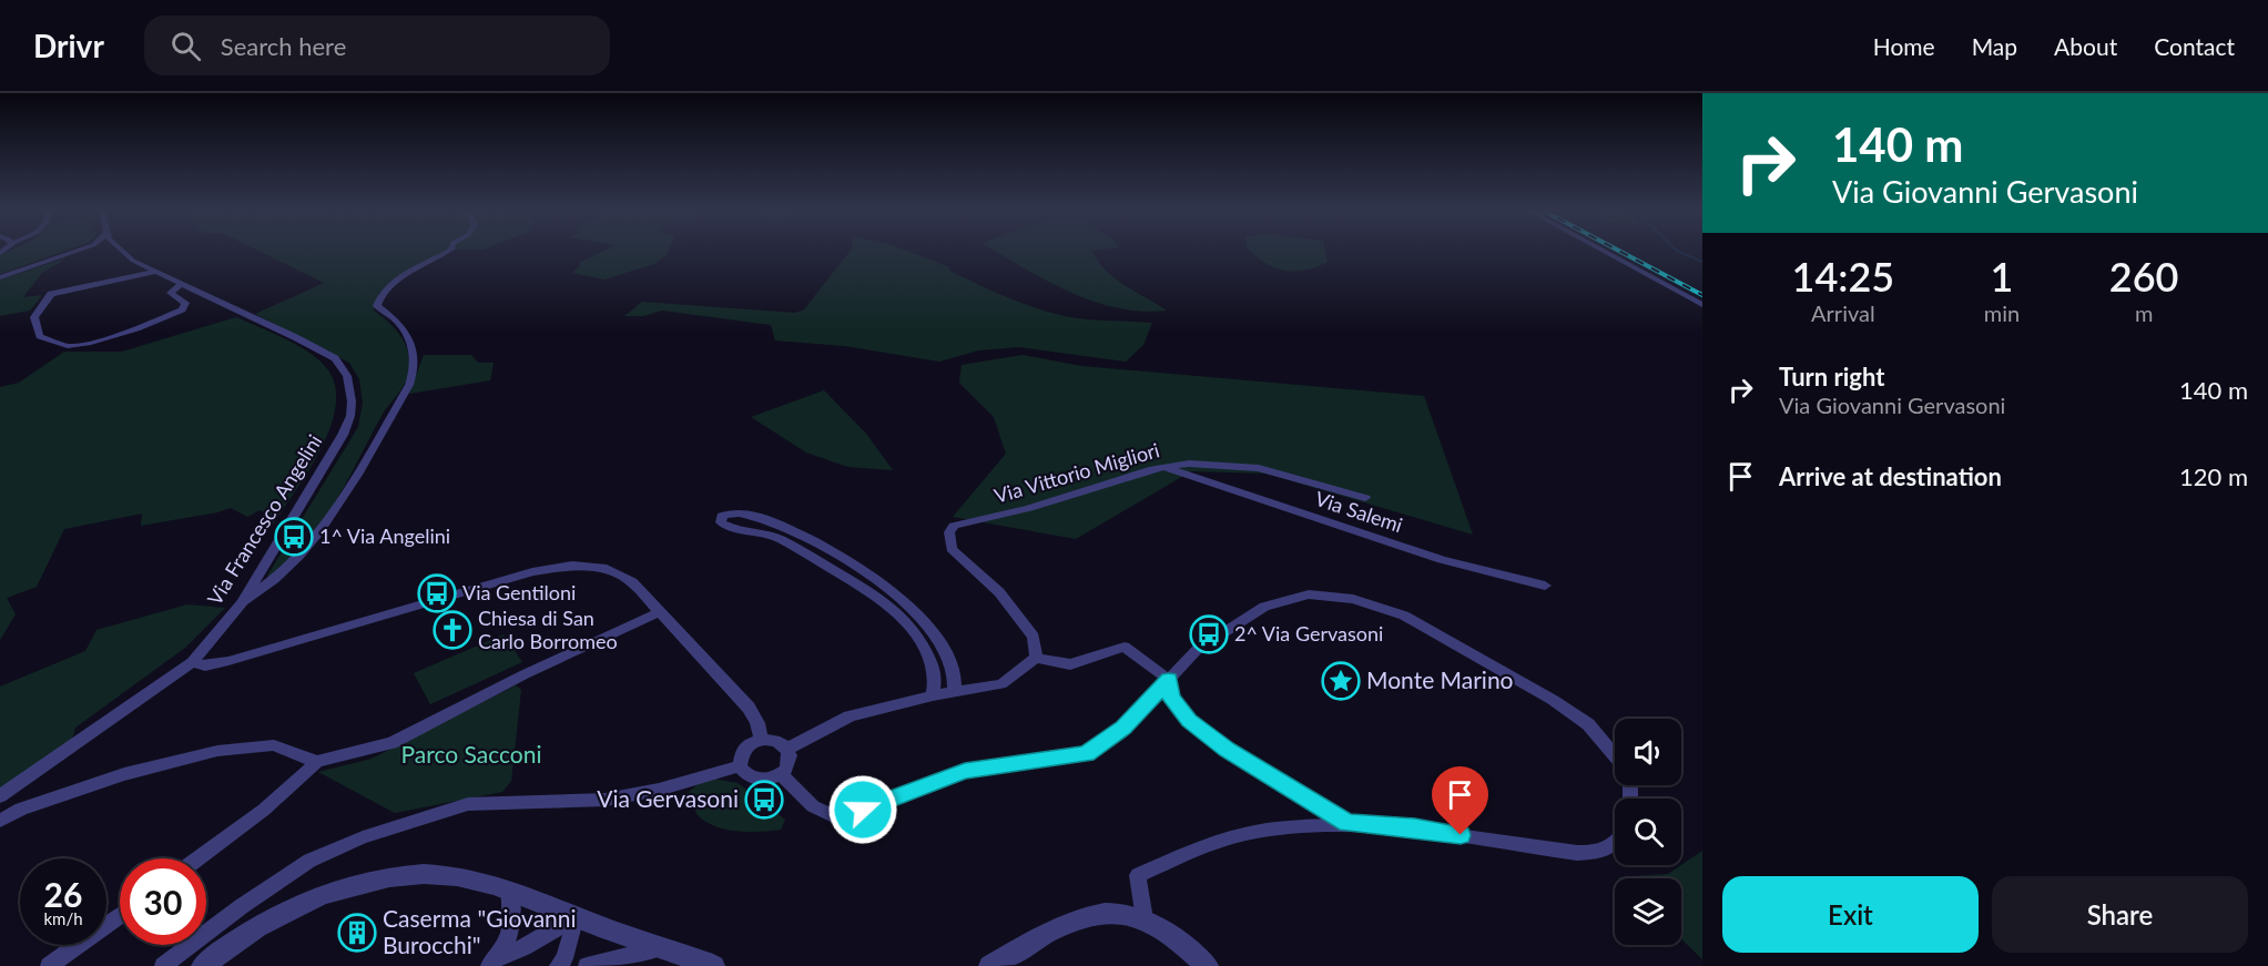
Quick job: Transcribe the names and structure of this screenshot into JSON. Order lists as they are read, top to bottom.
{
  "streets": {
    "street": ["Via Vittorio Migliori", "Via Salemi", "Via Francesco Angelini"]
  },
  "crossings": [
    ["Via Vittorio Migliori", "Via Salemi"]
  ],
  "parks": ["Parco Sacconi"],
  "places": {
    "bus stop": [
      "1^ Via Angelini",
      "Via Gentiloni",
      "2^ Via Gervasoni",
      "Via Gervasoni"
    ],
    "church": ["Chiesa di San Carlo Borromeo"],
    "place": ["Monte Marino"],
    "building": ["Caserma \"Giovanni Burocchi\""]
  },
  "page": {
    "header": "Drivr",
    "search": "Search here",
    "nav": [
      "Home",
      "Map",
      "About",
      "Contact"
    ],
    "turn": ["140 m", "Via Giovanni Gervasoni"],
    "eta": [
      "14:25",
      "Arrival",
      "1",
      "min",
      "260",
      "m"
    ],
    "list": [
      {
        "name": "Turn right",
        "note": "Via Giovanni Gervasoni",
        "value": "140 m"
      },
      {
        "name": "Arrive at destination",
        "value": "120 m"
      }
    ],
    "speed": "26 km/h",
    "limit": "30",
    "buttons": ["Exit", "Share"]
  }
}
